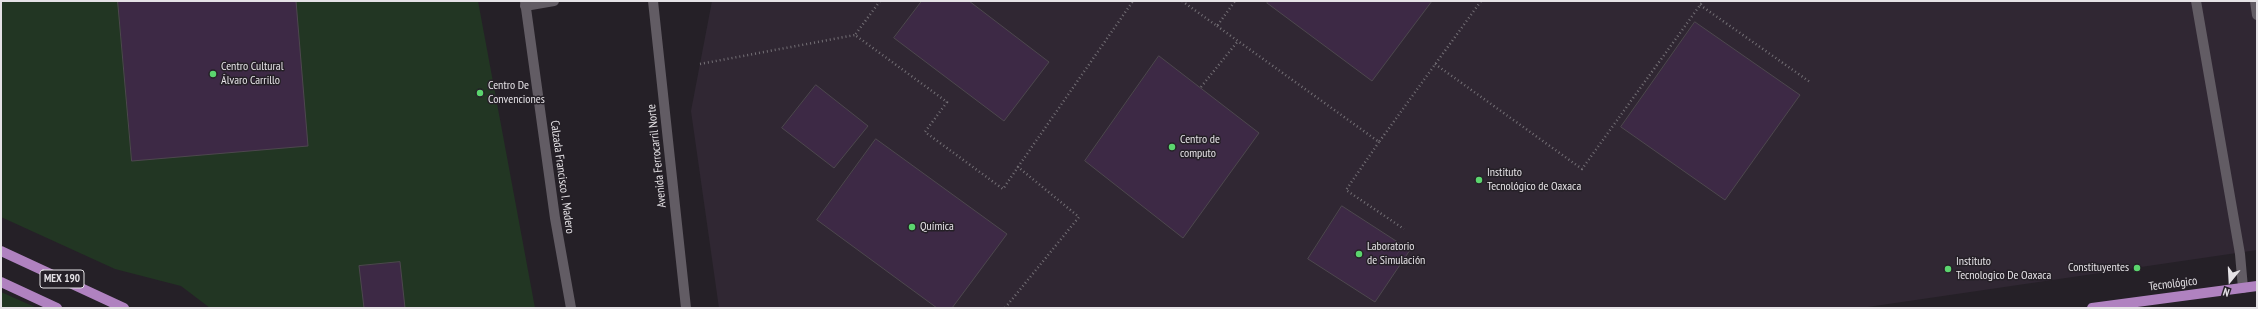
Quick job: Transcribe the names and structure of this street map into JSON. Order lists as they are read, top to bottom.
{
  "streets": {
    "main road": ["MEX 190", "Tecnológico"],
    "street": ["Avenida Ferrocarril Norte", "Calzada Francisco I. Madero"]
  },
  "places": [
    "Centro Cultural Álvaro Carrillo",
    "Centro De Convenciones",
    "Centro de computo",
    "Instituto Tecnológico de Oaxaca",
    "Química",
    "Laboratorio de Simulación",
    "Constituyentes",
    "Instituto Tecnologico De Oaxaca"
  ],
  "north": "bottom"
}
